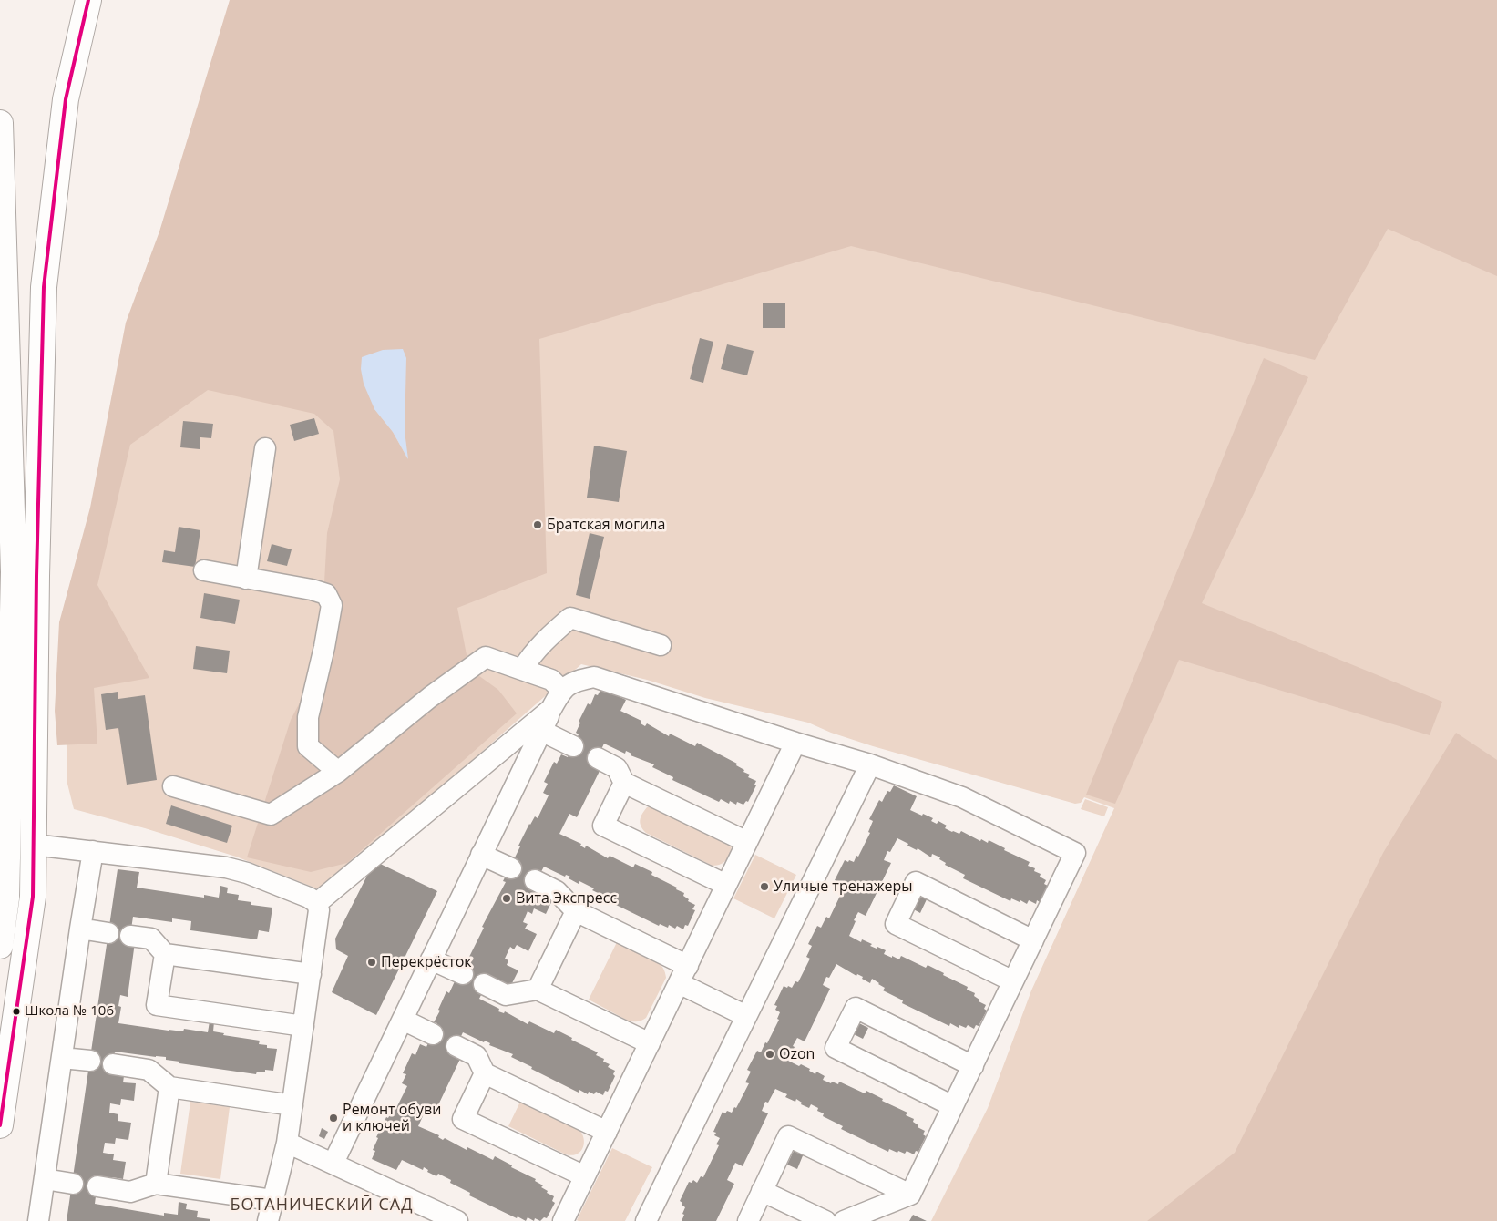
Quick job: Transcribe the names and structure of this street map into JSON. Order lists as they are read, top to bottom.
{
  "districts": ["БОТАНИЧЕСКИЙ САД"],
  "places": [
    "Братская могила",
    "Уличые тренажеры",
    "Вита Экспресс",
    "Перекрёсток",
    "Школа № 106",
    "Ozon",
    "Ремонт обуви и ключей"
  ]
}
